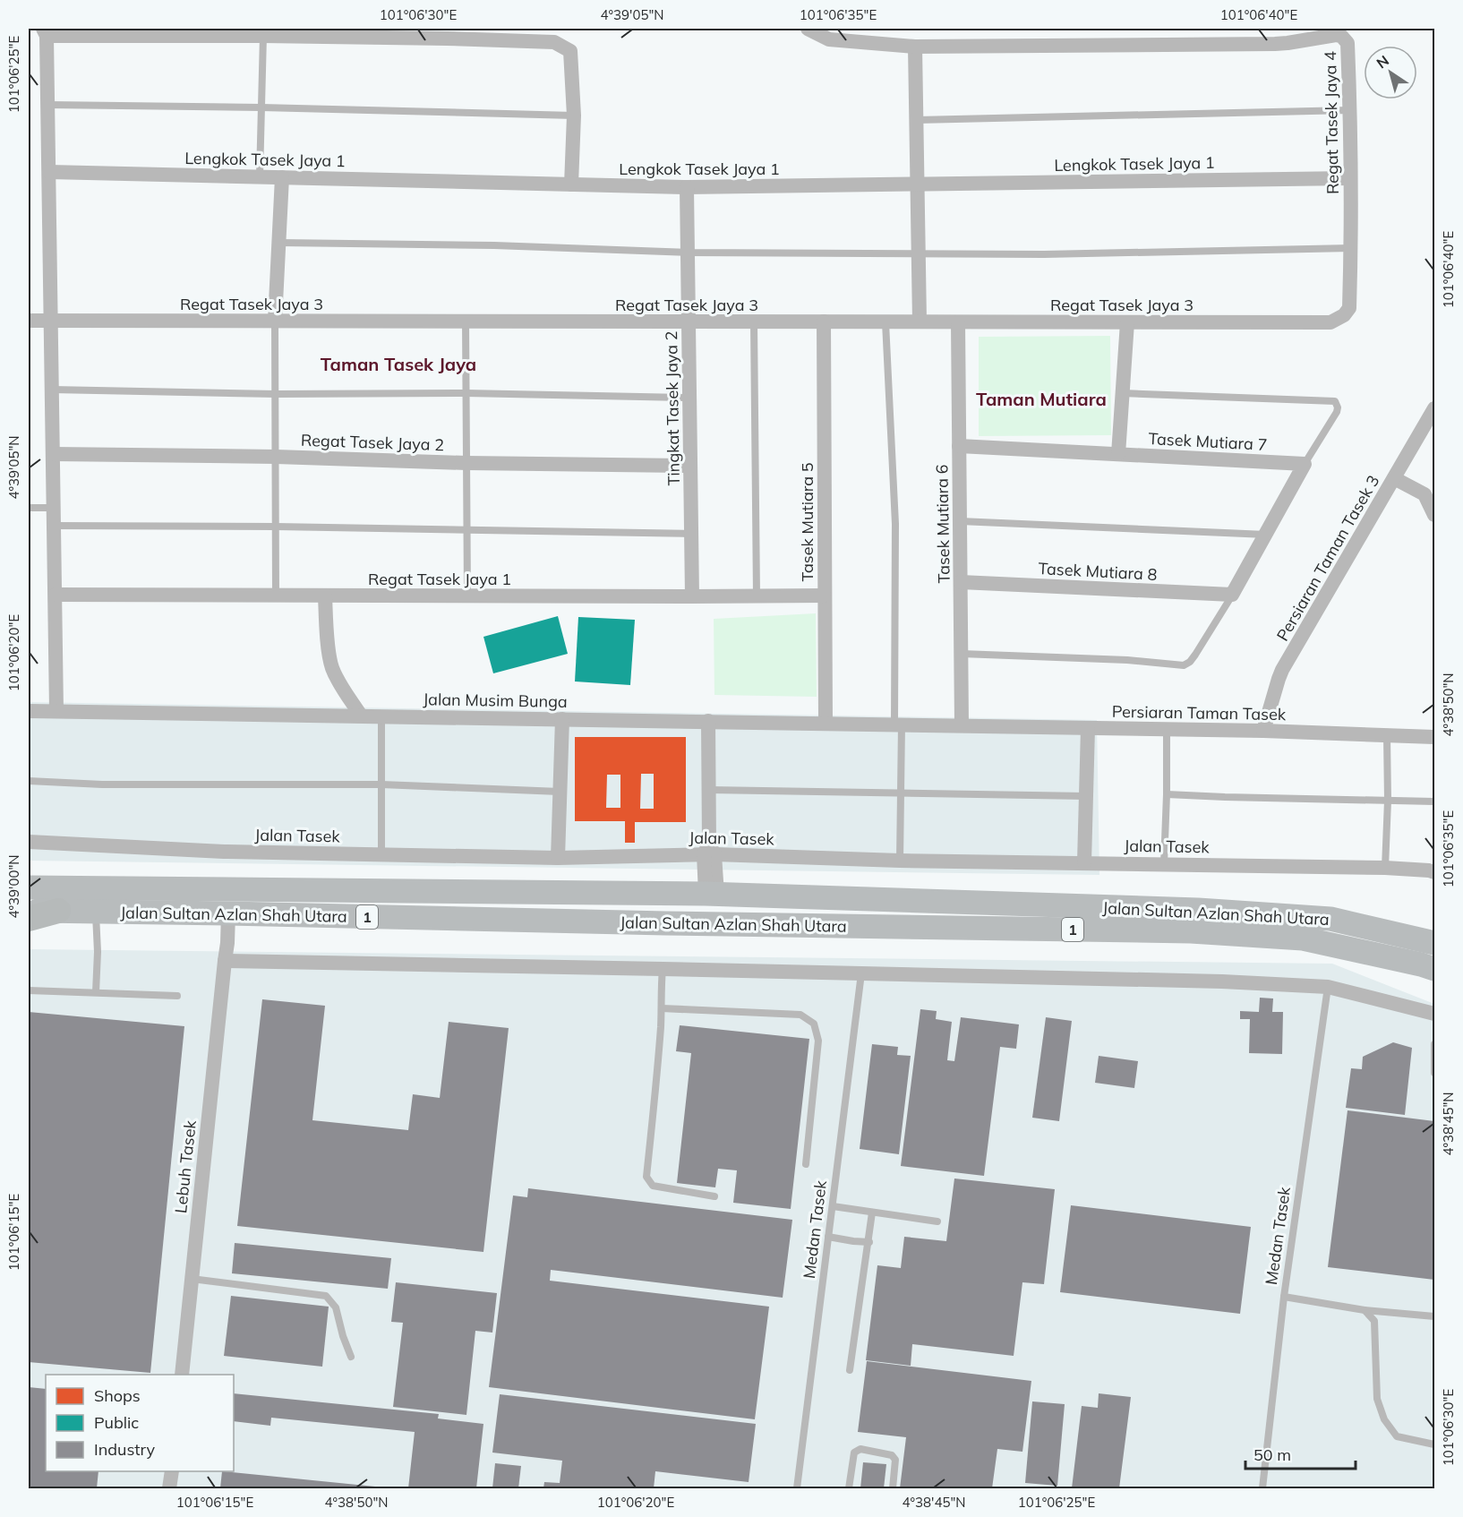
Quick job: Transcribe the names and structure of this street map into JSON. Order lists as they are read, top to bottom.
{
  "streets": {
    "main road": ["Jalan Sultan Azlan Shah Utara", "1"],
    "street": [
      "Regat Tasek Jaya 4",
      "Lengkok Tasek Jaya 1",
      "Regat Tasek Jaya 3",
      "Tingkat Tasek Jaya 2",
      "Tasek Mutiara 7",
      "Regat Tasek Jaya 2",
      "Tasek Mutiara 5",
      "Tasek Mutiara 6",
      "Persiaran Taman Tasek 3",
      "Tasek Mutiara 8",
      "Regat Tasek Jaya 1",
      "Jalan Musim Bunga",
      "Persiaran Taman Tasek",
      "Jalan Tasek",
      "Lebuh Tasek"
    ],
    "lane": ["Medan Tasek"]
  },
  "crossings": [
    ["Regat Tasek Jaya 4", "Lengkok Tasek Jaya 1"],
    ["Regat Tasek Jaya 4", "Regat Tasek Jaya 3"],
    ["Lengkok Tasek Jaya 1", "Tingkat Tasek Jaya 2"],
    ["Regat Tasek Jaya 3", "Tingkat Tasek Jaya 2"],
    ["Regat Tasek Jaya 3", "Tasek Mutiara 5"],
    ["Regat Tasek Jaya 3", "Tasek Mutiara 6"],
    ["Tingkat Tasek Jaya 2", "Regat Tasek Jaya 2"],
    ["Tingkat Tasek Jaya 2", "Regat Tasek Jaya 1"],
    ["Tasek Mutiara 7", "Tasek Mutiara 6"],
    ["Tasek Mutiara 5", "Regat Tasek Jaya 1"],
    ["Tasek Mutiara 5", "Jalan Musim Bunga"],
    ["Tasek Mutiara 6", "Tasek Mutiara 8"],
    ["Tasek Mutiara 6", "Jalan Musim Bunga"],
    ["Tasek Mutiara 6", "Persiaran Taman Tasek"],
    ["Persiaran Taman Tasek 3", "Persiaran Taman Tasek"],
    ["Jalan Musim Bunga", "Persiaran Taman Tasek"],
    ["Jalan Sultan Azlan Shah Utara", "Lebuh Tasek"]
  ],
  "districts": ["Taman Tasek Jaya", "Taman Mutiara"],
  "legend": ["Shops", "Public", "Industry"],
  "scale_bar": "50 m",
  "north": "top left",
  "coordinates": [
    "101°06'30\"E",
    "4°39'05\"N",
    "101°06'35\"E",
    "101°06'40\"E",
    "101°06'25\"E",
    "101°06'20\"E",
    "4°38'50\"N",
    "4°39'00\"N",
    "4°38'45\"N",
    "101°06'15\"E"
  ]
}
